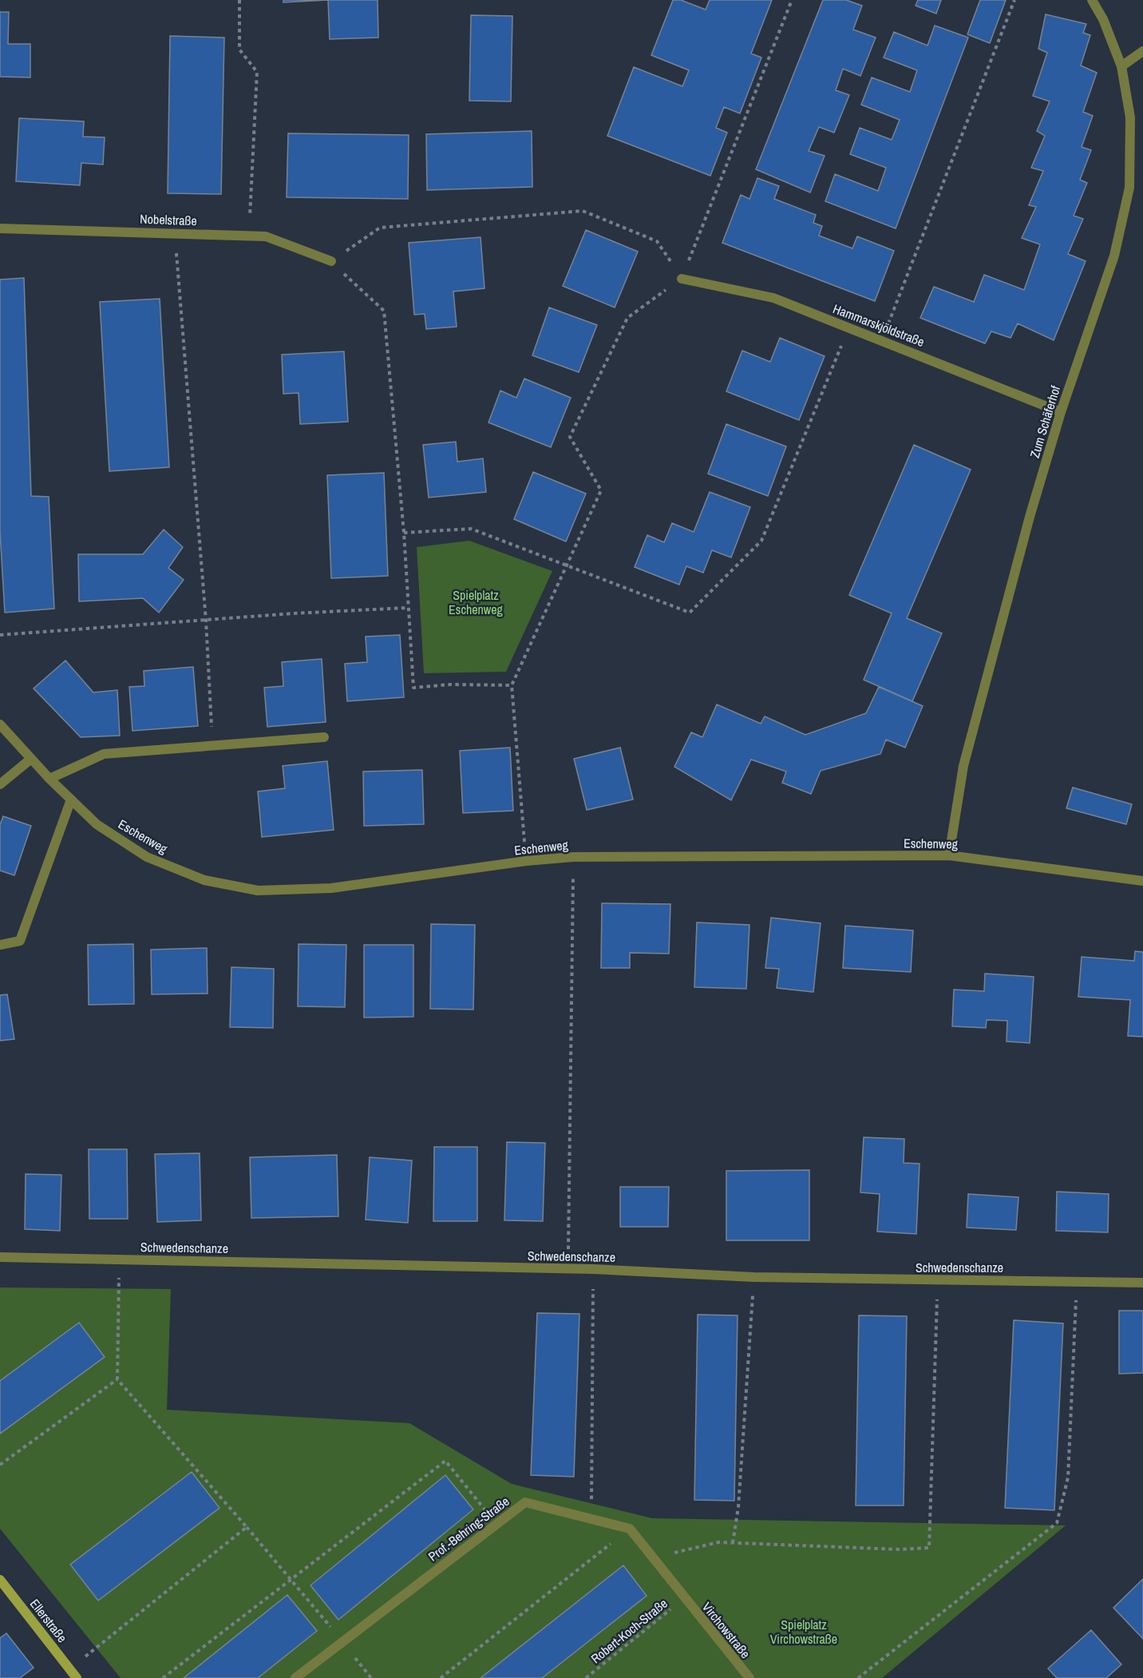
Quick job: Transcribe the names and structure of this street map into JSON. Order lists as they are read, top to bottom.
{
  "streets": {
    "street": [
      "Nobelstraße",
      "Hammarskjöldstraße",
      "Zum Schäferhof",
      "Eschenweg",
      "Schwedenschanze",
      "Prof.-Behring-Straße",
      "Ellerstraße",
      "Virchowstraße"
    ],
    "path": ["Robert-Koch-Straße"]
  },
  "crossings": [
    ["Hammarskjöldstraße", "Zum Schäferhof"],
    ["Zum Schäferhof", "Eschenweg"],
    ["Virchowstraße", "Robert-Koch-Straße"]
  ],
  "parks": ["Spielplatz Eschenweg", "Spielplatz Virchowstraße"]
}
